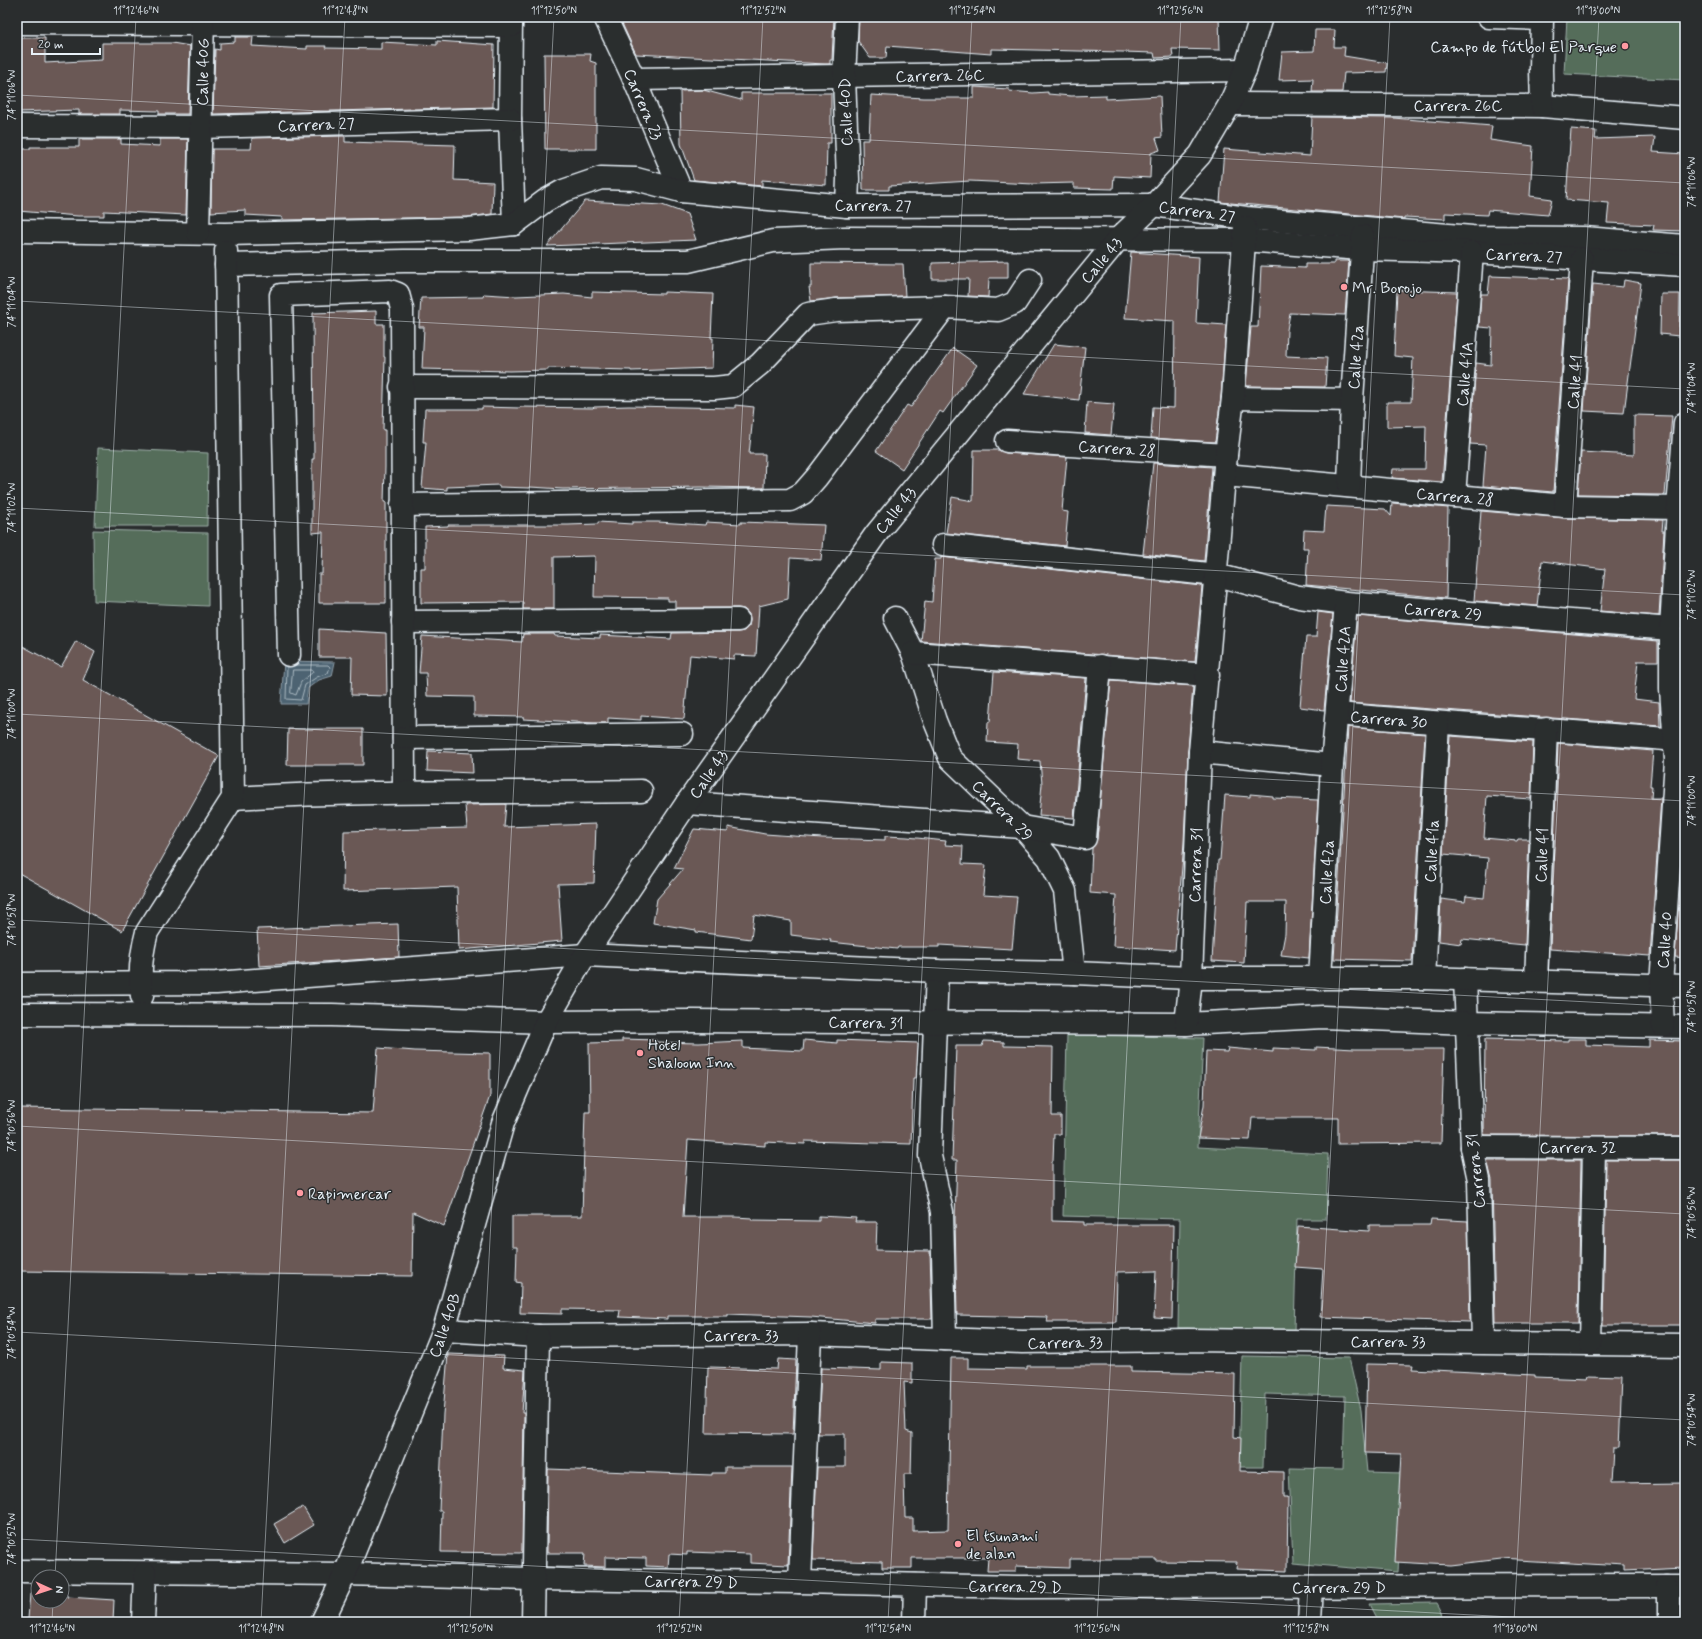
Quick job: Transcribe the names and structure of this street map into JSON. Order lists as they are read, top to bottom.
{
  "streets": {
    "street": [
      "Calle 40G",
      "Carrera 26C",
      "Carrera 23",
      "Calle 40D",
      "Carrera 27",
      "Calle 43",
      "Calle 42a",
      "Calle 41A",
      "Calle 41",
      "Carrera 28",
      "Carrera 29",
      "Calle 42A",
      "Carrera 30",
      "Calle 41a",
      "Carrera 31",
      "Calle 40",
      "Carrera 32",
      "Calle 40B",
      "Carrera 33",
      "Carrera 29 D"
    ]
  },
  "crossings": [
    ["Calle 40G", "Carrera 27"],
    ["Carrera 26C", "Carrera 23"],
    ["Carrera 26C", "Calle 40D"],
    ["Carrera 26C", "Calle 43"],
    ["Carrera 23", "Carrera 27"],
    ["Calle 40D", "Carrera 27"],
    ["Carrera 27", "Calle 43"],
    ["Carrera 27", "Calle 42a"],
    ["Carrera 27", "Calle 41A"],
    ["Carrera 27", "Calle 41"],
    ["Calle 43", "Carrera 31"],
    ["Calle 43", "Calle 40B"],
    ["Calle 42a", "Carrera 28"],
    ["Calle 42a", "Carrera 30"],
    ["Calle 41A", "Carrera 28"],
    ["Calle 41", "Carrera 28"],
    ["Calle 41", "Carrera 30"],
    ["Carrera 28", "Calle 40"],
    ["Carrera 29", "Calle 42A"],
    ["Carrera 29", "Calle 40"],
    ["Calle 42A", "Carrera 30"],
    ["Carrera 30", "Calle 41a"],
    ["Carrera 30", "Calle 40"],
    ["Carrera 31", "Calle 40"],
    ["Carrera 31", "Carrera 32"],
    ["Carrera 31", "Calle 40B"],
    ["Carrera 31", "Carrera 33"],
    ["Calle 40B", "Carrera 33"],
    ["Calle 40B", "Carrera 29 D"]
  ],
  "places": [
    "Campo de fútbol El Parque",
    "Mr. Borojo",
    "Hotel Shaloom Inn",
    "Rapimercar",
    "El tsunami de alan"
  ],
  "scale_bar": "20 m",
  "north": "right",
  "coordinates": [
    "11°12'46\"N",
    "11°12'48\"N",
    "11°12'50\"N",
    "11°12'52\"N",
    "11°12'54\"N",
    "11°12'56\"N",
    "11°12'58\"N",
    "11°13'00\"N",
    "74°11'06\"W",
    "74°11'04\"W",
    "74°11'02\"W",
    "74°11'00\"W",
    "74°10'58\"W",
    "74°10'56\"W",
    "74°10'54\"W",
    "74°10'52\"W"
  ]
}
